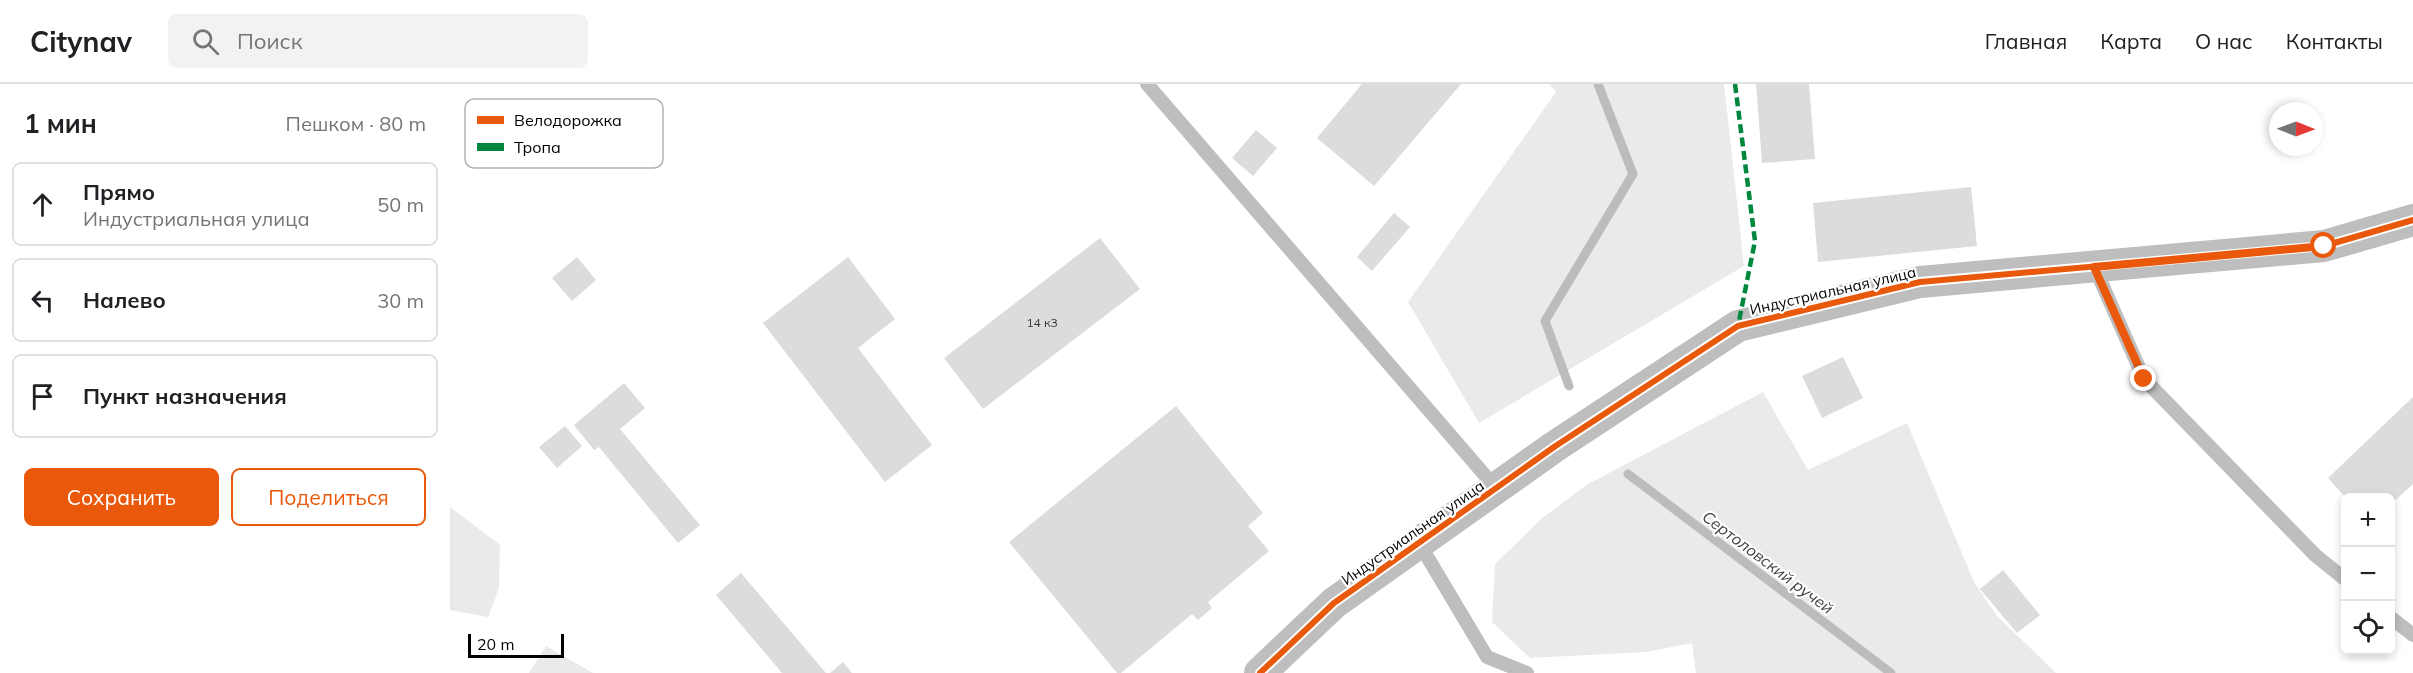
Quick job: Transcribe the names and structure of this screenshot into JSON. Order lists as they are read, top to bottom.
{
  "streets": {
    "street": ["Индустриальная улица"]
  },
  "water": ["Сертоловский ручей"],
  "house_numbers": ["14 к3"],
  "legend": ["Велодорожка", "Тропа"],
  "scale_bar": "20 m",
  "north": "right",
  "page": {
    "header": "Citynav",
    "search": "Поиск",
    "nav": [
      "Главная",
      "Карта",
      "О нас",
      "Контакты"
    ],
    "heading": ["1 мин", "Пешком · 80 m"],
    "list": [
      ["Прямо", "Индустриальная улица", "50 m"],
      ["Налево", "30 m"],
      "Пункт назначения"
    ],
    "buttons": ["Сохранить", "Поделиться"],
    "map_buttons": ["+", "−"],
    "scale": "20 m"
  }
}
